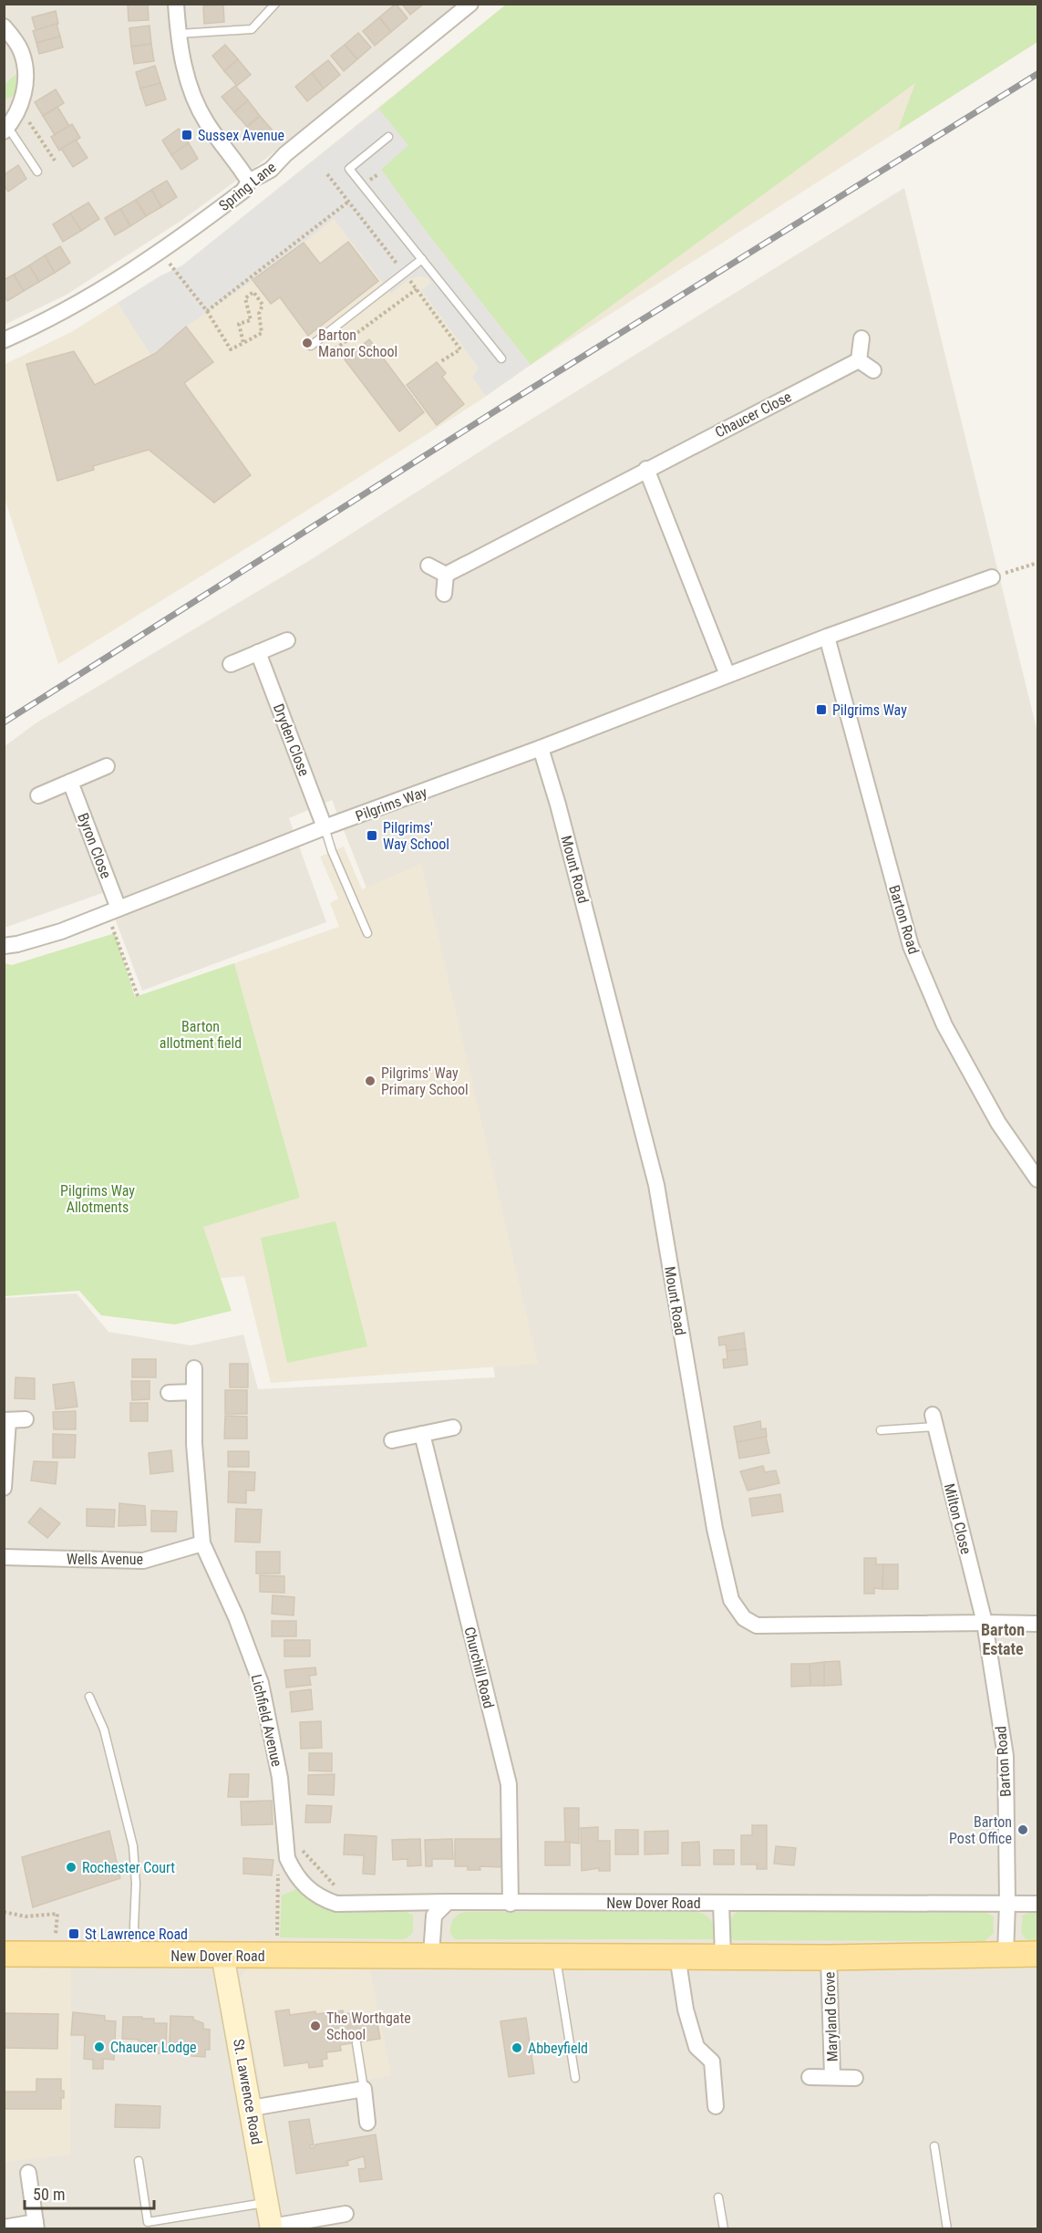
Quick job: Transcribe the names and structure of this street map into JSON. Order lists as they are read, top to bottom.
{
  "streets": {
    "main road": ["New Dover Road", "St. Lawrence Road"],
    "street": [
      "Spring Lane",
      "Chaucer Close",
      "Dryden Close",
      "Pilgrims Way",
      "Byron Close",
      "Mount Road",
      "Barton Road",
      "Milton Close",
      "Wells Avenue",
      "Churchill Road",
      "Lichfield Avenue",
      "Maryland Grove"
    ]
  },
  "crossings": [
    ["Dryden Close", "Pilgrims Way"],
    ["Pilgrims Way", "Byron Close"],
    ["Pilgrims Way", "Mount Road"],
    ["Pilgrims Way", "Barton Road"],
    ["Mount Road", "Barton Road"],
    ["Mount Road", "Milton Close"],
    ["Barton Road", "Milton Close"],
    ["Barton Road", "New Dover Road"],
    ["Wells Avenue", "Lichfield Avenue"],
    ["Churchill Road", "New Dover Road"],
    ["Lichfield Avenue", "New Dover Road"],
    ["New Dover Road", "Maryland Grove"],
    ["New Dover Road", "St. Lawrence Road"]
  ],
  "districts": ["Barton Estate"],
  "parks": ["Barton allotment field", "Pilgrims Way Allotments"],
  "places": {
    "transit": [
      "Sussex Avenue",
      "Pilgrims Way",
      "Pilgrims' Way School",
      "St Lawrence Road"
    ],
    "other": [
      "Barton Manor School",
      "Pilgrims' Way Primary School",
      "Barton Post Office",
      "Rochester Court",
      "The Worthgate School",
      "Chaucer Lodge",
      "Abbeyfield"
    ]
  },
  "scale_bar": "50 m"
}
